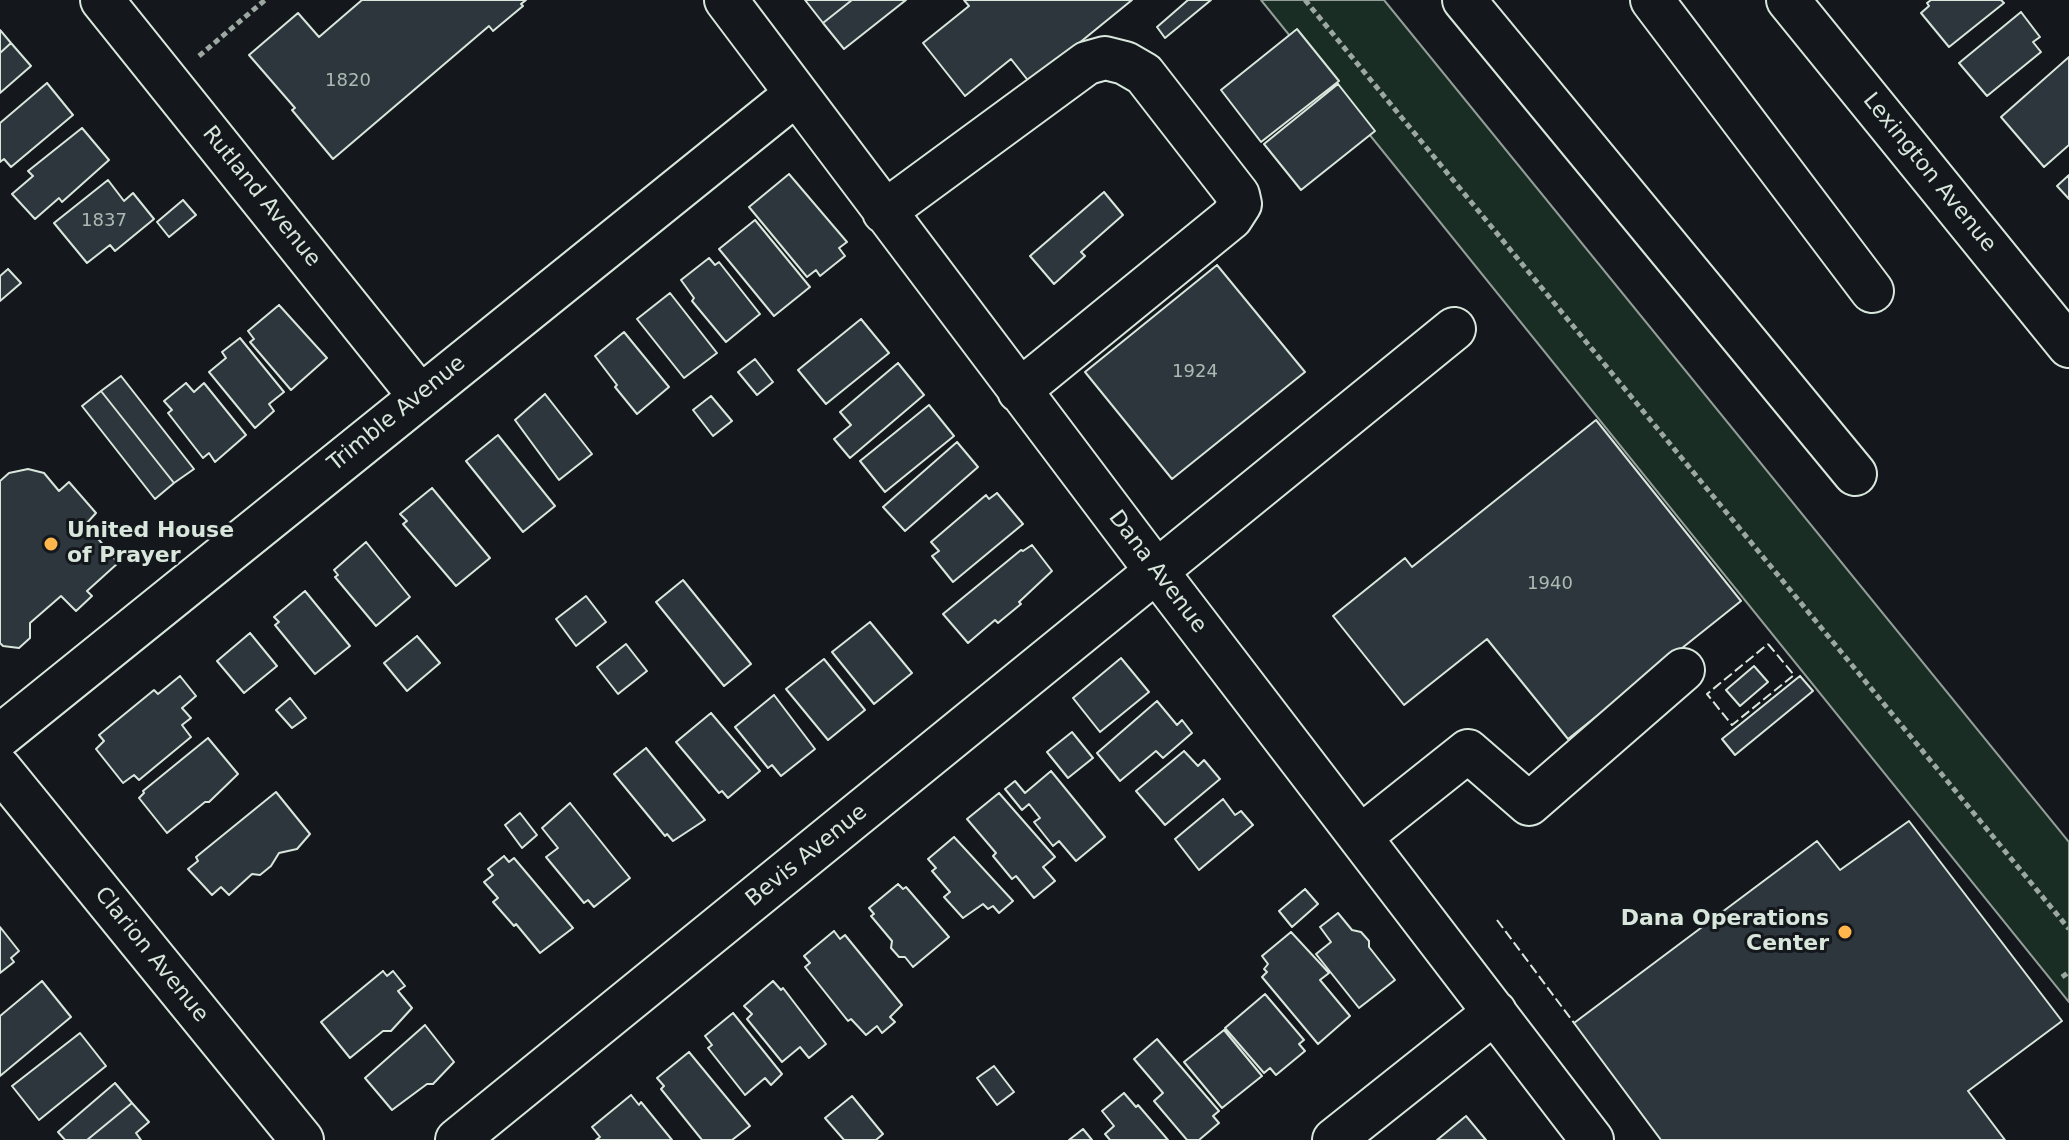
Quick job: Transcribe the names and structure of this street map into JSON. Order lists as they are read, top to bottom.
{
  "streets": {
    "street": [
      "Lexington Avenue",
      "Rutland Avenue",
      "Trimble Avenue",
      "Dana Avenue",
      "Bevis Avenue",
      "Clarion Avenue"
    ]
  },
  "crossings": [
    ["Rutland Avenue", "Trimble Avenue"],
    ["Trimble Avenue", "Dana Avenue"],
    ["Dana Avenue", "Bevis Avenue"]
  ],
  "places": ["United House of Prayer", "Dana Operations Center"],
  "house_numbers": [
    "1820",
    "1837",
    "1924",
    "1940"
  ]
}
